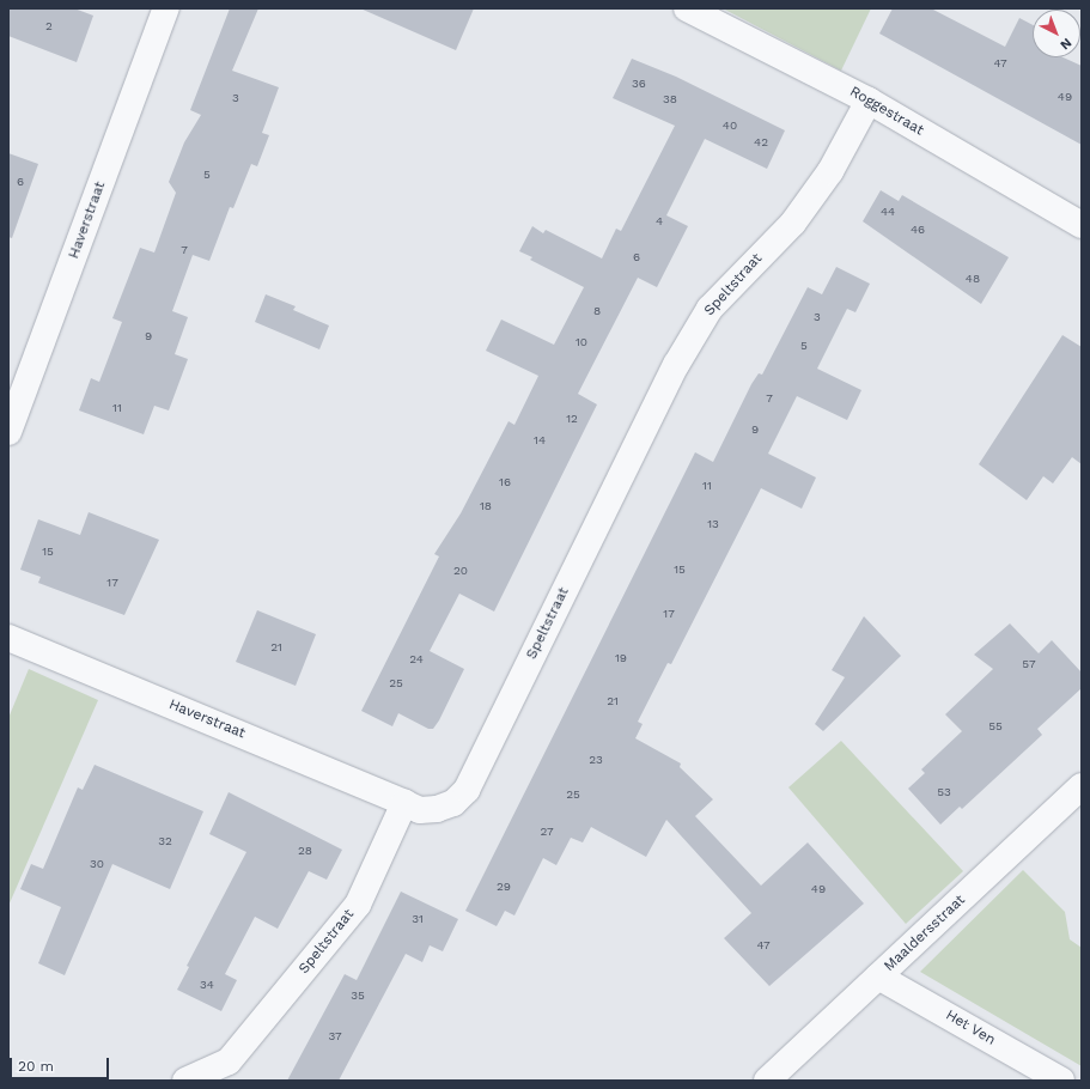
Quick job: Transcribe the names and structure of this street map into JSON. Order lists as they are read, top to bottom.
{
  "streets": {
    "street": [
      "Roggestraat",
      "Haverstraat",
      "Speltstraat",
      "Maaldersstraat",
      "Het Ven"
    ]
  },
  "crossings": [
    ["Roggestraat", "Speltstraat"],
    ["Haverstraat", "Speltstraat"],
    ["Maaldersstraat", "Het Ven"]
  ],
  "house_numbers": [
    "2",
    "47",
    "36",
    "49",
    "3",
    "38",
    "40",
    "42",
    "5",
    "6",
    "44",
    "4",
    "46",
    "7",
    "6",
    "48",
    "8",
    "3",
    "9",
    "10",
    "5",
    "7",
    "11",
    "12",
    "9",
    "14",
    "16",
    "11",
    "18",
    "13",
    "15",
    "15",
    "20",
    "17",
    "17",
    "21",
    "19",
    "24",
    "57",
    "25",
    "21",
    "55",
    "23",
    "53",
    "25",
    "27",
    "32",
    "28",
    "30",
    "29",
    "49",
    "31",
    "47",
    "34",
    "35",
    "37"
  ],
  "scale_bar": "20 m",
  "north": "bottom right"
}
